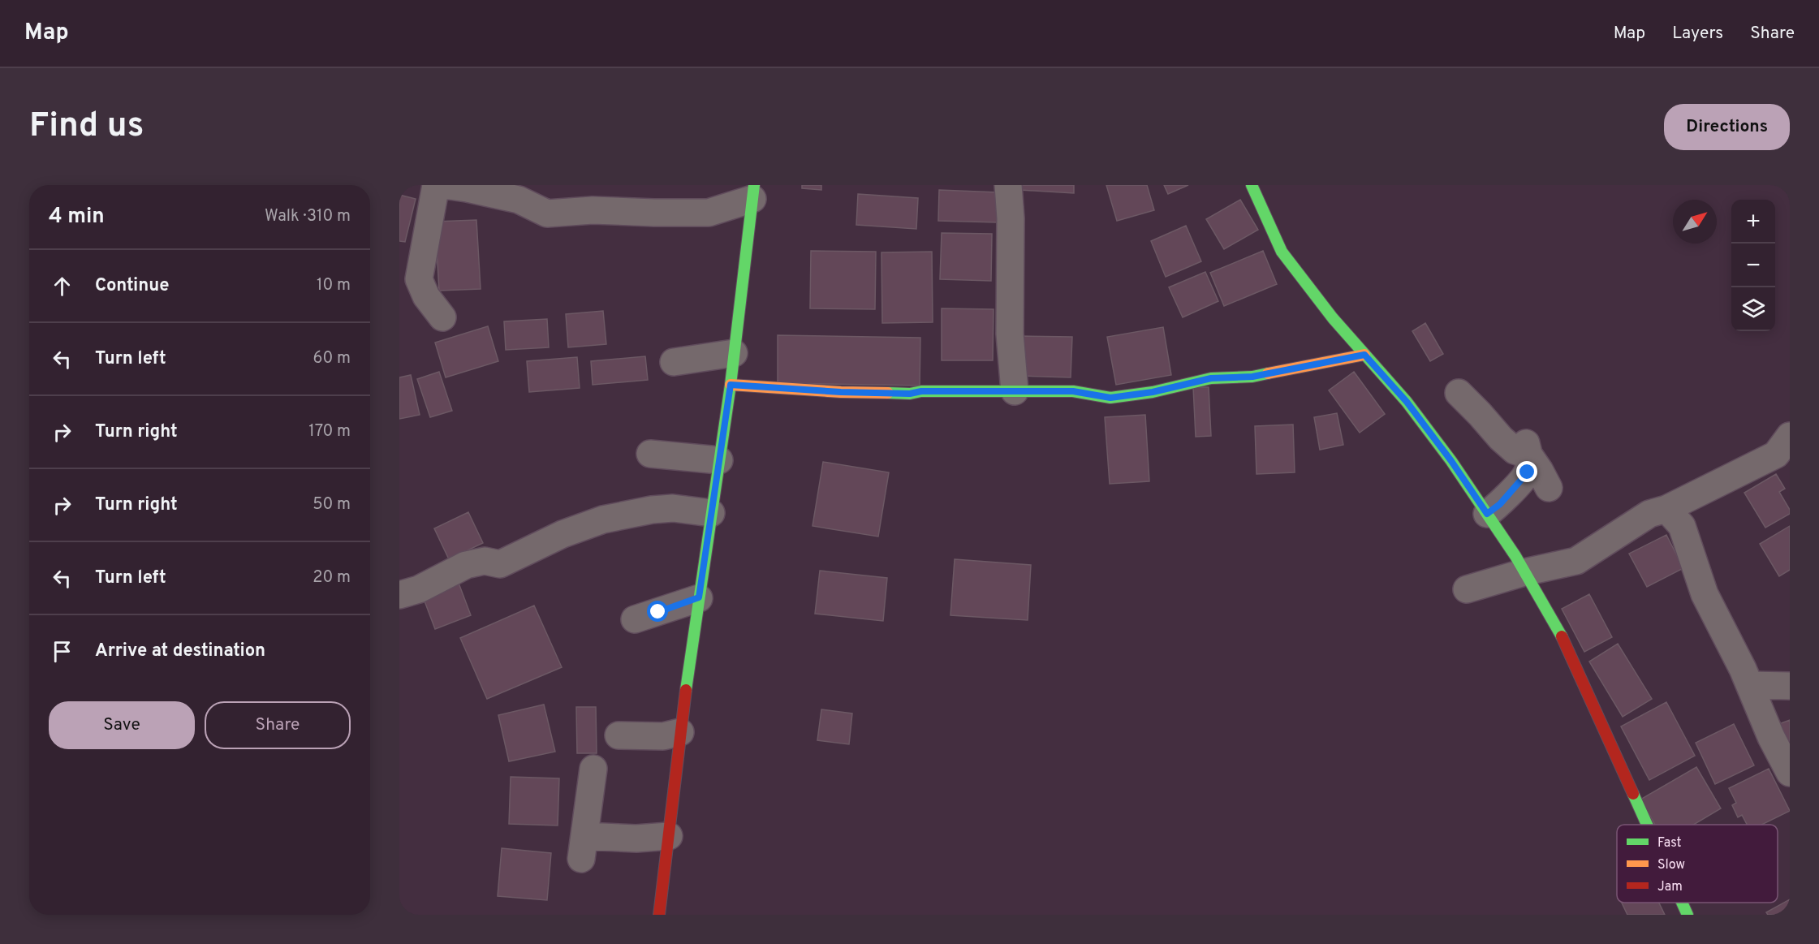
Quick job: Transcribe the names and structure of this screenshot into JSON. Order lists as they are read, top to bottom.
{
  "legend": ["Fast", "Slow", "Jam"],
  "north": "top right",
  "page": {
    "header": "Map",
    "nav": ["Map", "Layers", "Share"],
    "buttons": [
      "Directions",
      ["Save", "Share"]
    ],
    "title": "Find us",
    "heading": ["4 min", "Walk · 310 m"],
    "map_buttons": ["+", "−"],
    "list": [
      ["Continue", "10 m"],
      ["Turn left", "60 m"],
      ["Turn right", "170 m"],
      ["Turn right", "50 m"],
      ["Turn left", "20 m"],
      "Arrive at destination"
    ]
  }
}
